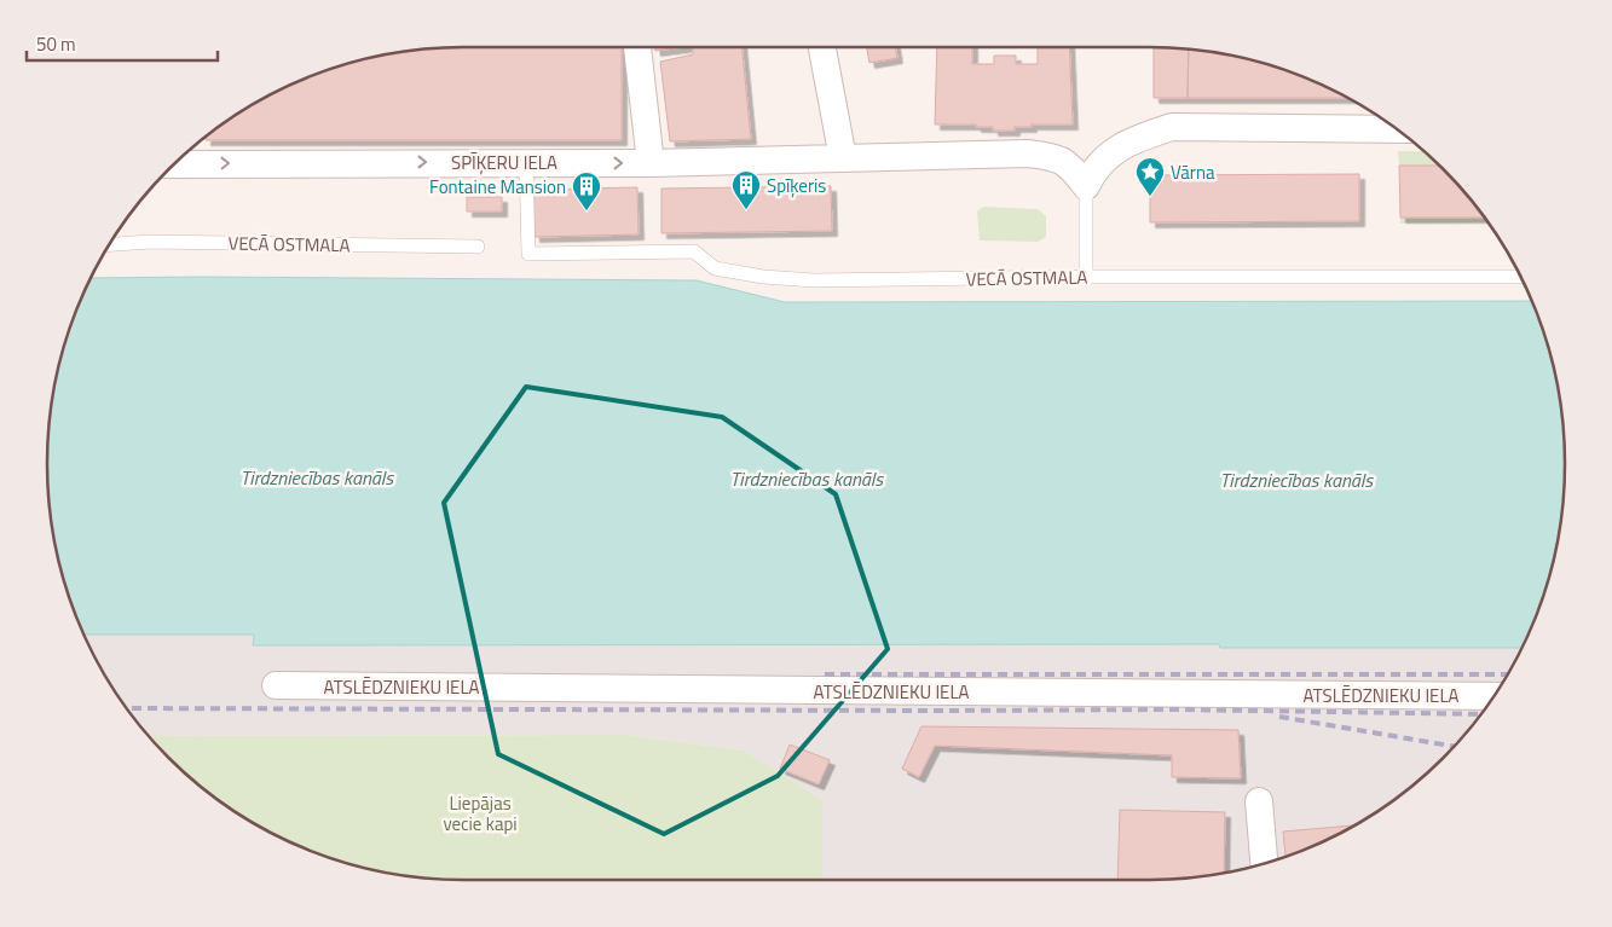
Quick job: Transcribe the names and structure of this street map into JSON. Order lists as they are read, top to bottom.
{
  "streets": {
    "street": ["SPĪĶERU IELA", "ATSLĒDZNIEKU IELA"],
    "lane": ["VECĀ OSTMALA"]
  },
  "crossings": [
    ["SPĪĶERU IELA", "VECĀ OSTMALA"]
  ],
  "one_way": ["SPĪĶERU IELA"],
  "water": ["Tirdzniecības kanāls"],
  "parks": ["Liepājas vecie kapi"],
  "places": {
    "place": ["Vārna"],
    "building": ["Spīķeris", "Fontaine Mansion"]
  },
  "scale_bar": "50 m"
}
